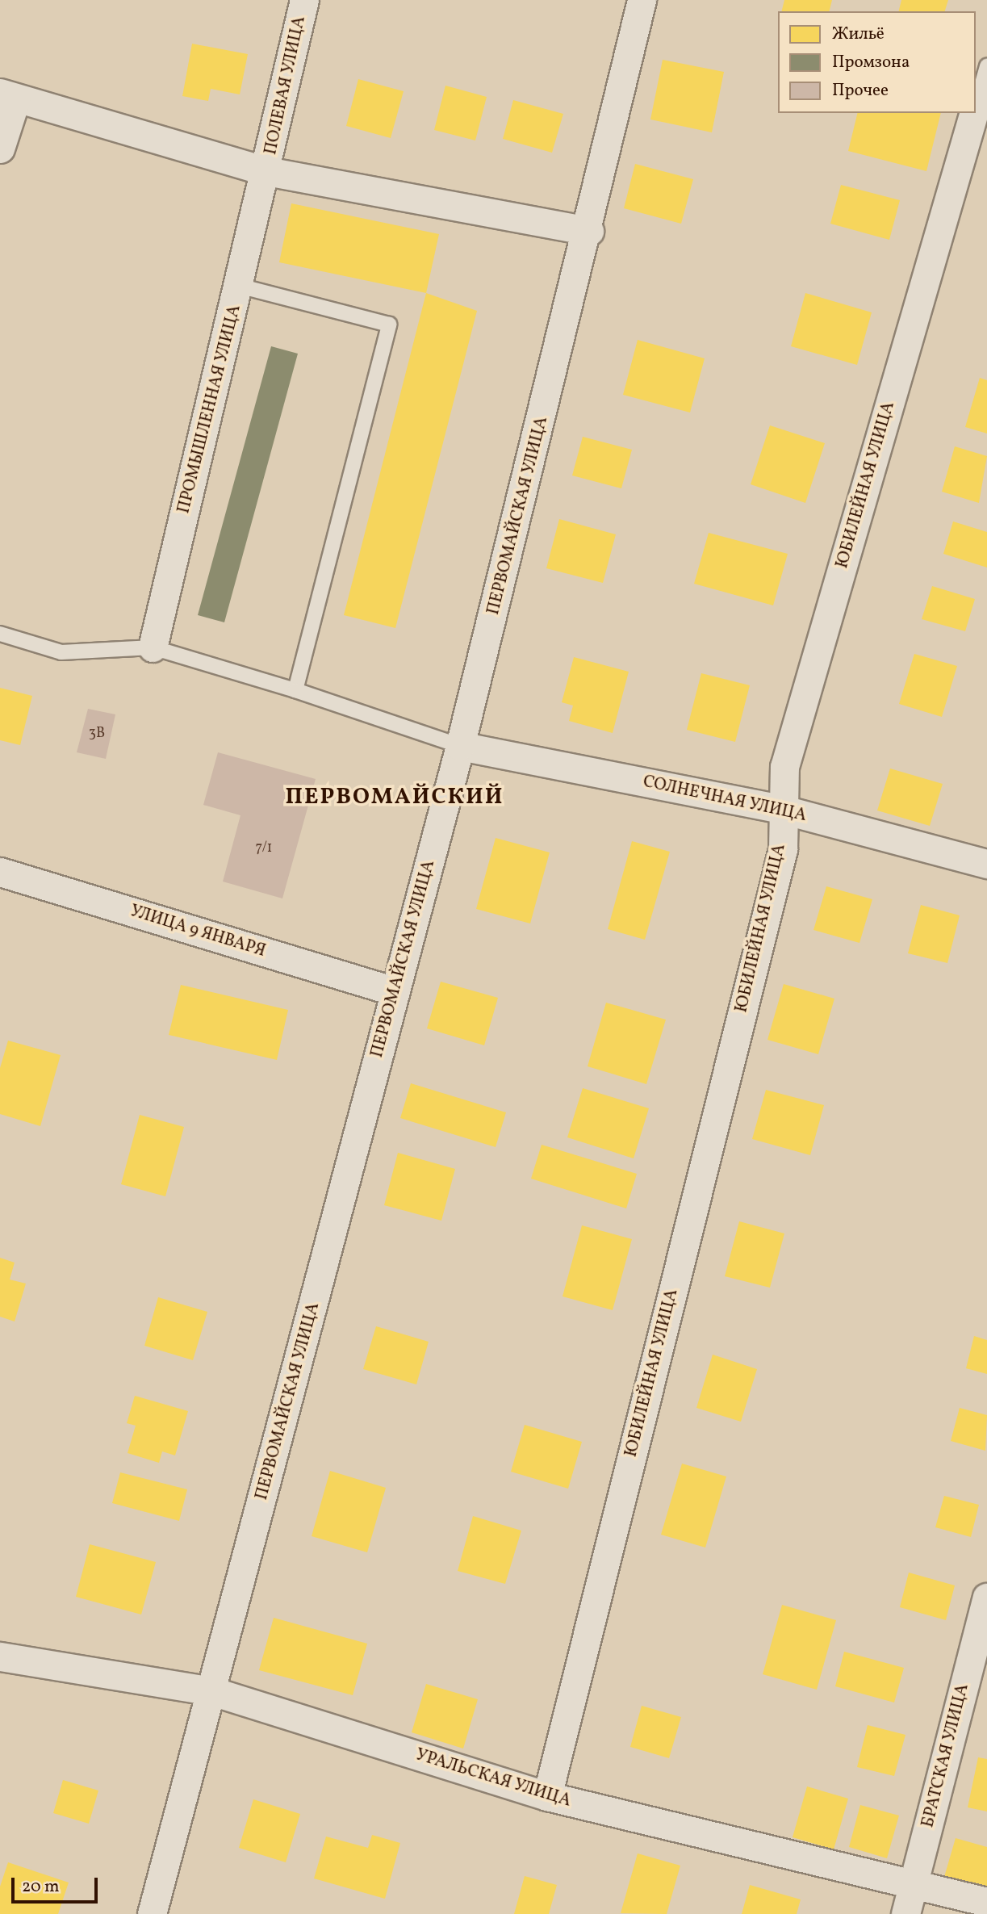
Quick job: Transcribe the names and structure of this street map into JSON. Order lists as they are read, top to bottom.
{
  "streets": {
    "street": [
      "ПОЛЕВАЯ УЛИЦА",
      "ПРОМЫШЛЕННАЯ УЛИЦА",
      "ЮБИЛЕЙНАЯ УЛИЦА",
      "ПЕРВОМАЙСКАЯ УЛИЦА",
      "СОЛНЕЧНАЯ УЛИЦА",
      "УЛИЦА 9 ЯНВАРЯ",
      "БРАТСКАЯ УЛИЦА",
      "УРАЛЬСКАЯ УЛИЦА"
    ]
  },
  "crossings": [
    ["ПОЛЕВАЯ УЛИЦА", "ПРОМЫШЛЕННАЯ УЛИЦА"],
    ["ЮБИЛЕЙНАЯ УЛИЦА", "СОЛНЕЧНАЯ УЛИЦА"],
    ["ЮБИЛЕЙНАЯ УЛИЦА", "УРАЛЬСКАЯ УЛИЦА"],
    ["ПЕРВОМАЙСКАЯ УЛИЦА", "СОЛНЕЧНАЯ УЛИЦА"],
    ["ПЕРВОМАЙСКАЯ УЛИЦА", "УЛИЦА 9 ЯНВАРЯ"],
    ["ПЕРВОМАЙСКАЯ УЛИЦА", "УРАЛЬСКАЯ УЛИЦА"],
    ["БРАТСКАЯ УЛИЦА", "УРАЛЬСКАЯ УЛИЦА"]
  ],
  "districts": ["ПЕРВОМАЙСКИЙ"],
  "house_numbers": ["3В", "7/1"],
  "legend": ["Жильё", "Промзона", "Прочее"],
  "scale_bar": "20 m"
}
